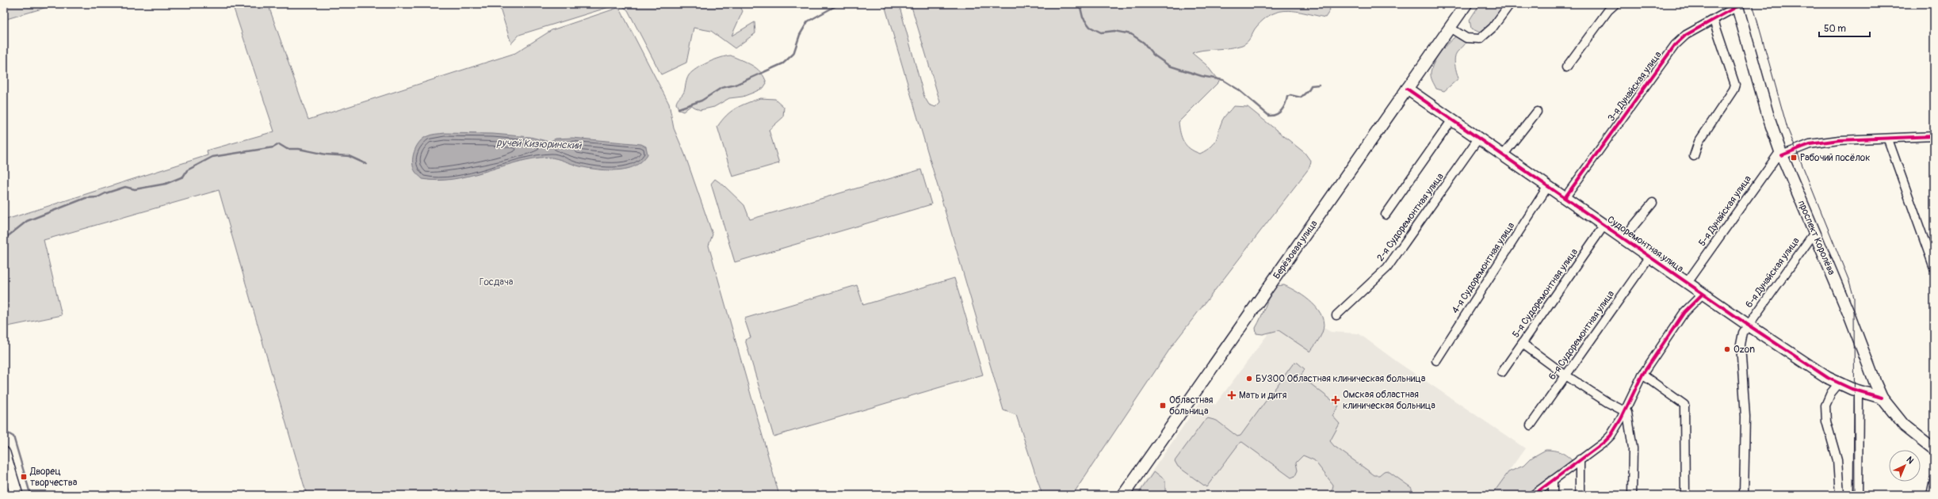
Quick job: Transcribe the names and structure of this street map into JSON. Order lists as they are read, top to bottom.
{
  "streets": {
    "main road": ["проспект Королёва", "Судоремонтная улица", "Берёзовая улица"],
    "street": [
      "3-я Дунайская улица",
      "5-я Дунайская улица",
      "2-я Судоремонтная улица",
      "4-я Судоремонтная улица",
      "6-я Дунайская улица",
      "5-я Судоремонтная улица",
      "6-я Судоремонтная улица"
    ]
  },
  "crossings": [
    ["3-я Дунайская улица", "проспект Королёва"],
    ["3-я Дунайская улица", "Судоремонтная улица"],
    ["5-я Дунайская улица", "проспект Королёва"],
    ["5-я Дунайская улица", "Судоремонтная улица"],
    ["2-я Судоремонтная улица", "Судоремонтная улица"],
    ["проспект Королёва", "Судоремонтная улица"],
    ["проспект Королёва", "6-я Дунайская улица"],
    ["Судоремонтная улица", "Берёзовая улица"],
    ["Судоремонтная улица", "4-я Судоремонтная улица"],
    ["Судоремонтная улица", "6-я Дунайская улица"],
    ["Судоремонтная улица", "5-я Судоремонтная улица"],
    ["Судоремонтная улица", "6-я Судоремонтная улица"]
  ],
  "water": ["ручей Кизюринский"],
  "parks": ["Госдача"],
  "places": {
    "transit": ["Рабочий посёлок", "Областная больница", "Дворец творчества"],
    "other": ["Ozon", "БУЗОО Областная клиническая больница"],
    "health": ["Мать и дитя", "Омская областная клиническая больница"]
  },
  "scale_bar": "50 m",
  "north": "top right"
}
